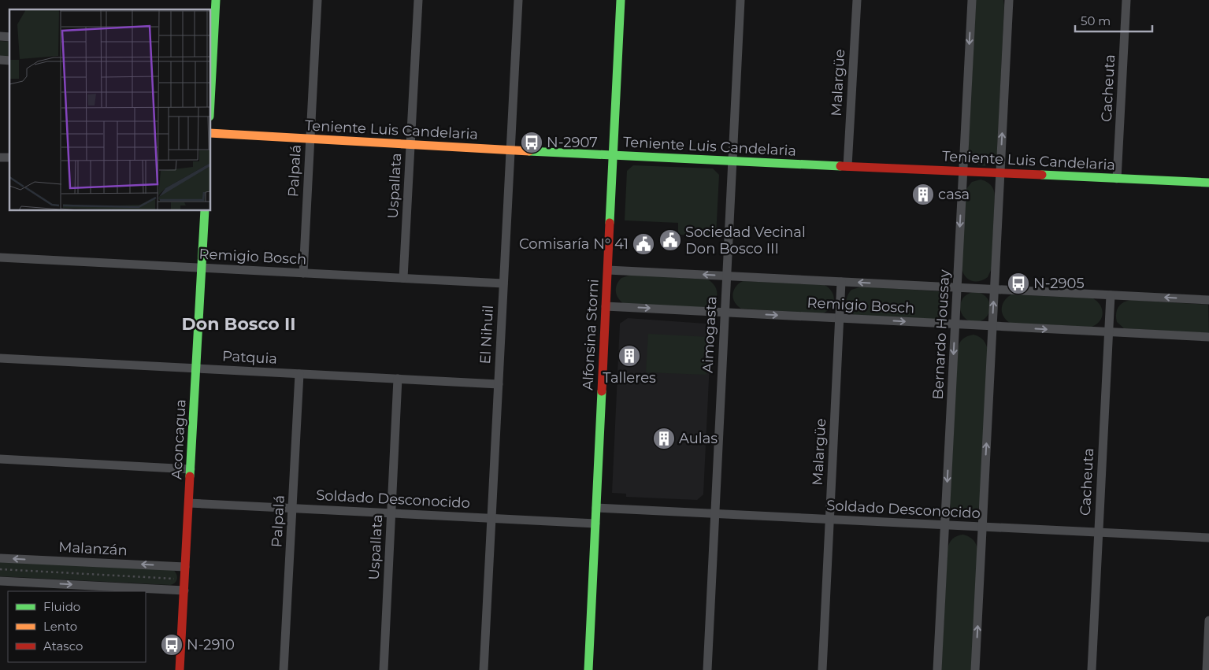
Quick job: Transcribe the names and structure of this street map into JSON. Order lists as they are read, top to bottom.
{
  "streets": {
    "street": [
      "Malargüe",
      "Cacheuta",
      "Teniente Luis Candelaria",
      "Palpalá",
      "Uspallata",
      "Remigio Bosch",
      "El Nihuil",
      "Alfonsina Storni",
      "Aimogasta",
      "Bernardo Houssay",
      "Patquia",
      "Aconcagua",
      "Soldado Desconocido",
      "Malanzán"
    ]
  },
  "crossings": [
    ["Malargüe", "Teniente Luis Candelaria"],
    ["Malargüe", "Remigio Bosch"],
    ["Malargüe", "Soldado Desconocido"],
    ["Cacheuta", "Teniente Luis Candelaria"],
    ["Cacheuta", "Remigio Bosch"],
    ["Cacheuta", "Soldado Desconocido"],
    ["Teniente Luis Candelaria", "Palpalá"],
    ["Teniente Luis Candelaria", "Uspallata"],
    ["Teniente Luis Candelaria", "El Nihuil"],
    ["Teniente Luis Candelaria", "Alfonsina Storni"],
    ["Teniente Luis Candelaria", "Aimogasta"],
    ["Teniente Luis Candelaria", "Bernardo Houssay"],
    ["Palpalá", "Remigio Bosch"],
    ["Palpalá", "Patquia"],
    ["Palpalá", "Soldado Desconocido"],
    ["Uspallata", "Remigio Bosch"],
    ["Uspallata", "Patquia"],
    ["Uspallata", "Soldado Desconocido"],
    ["Remigio Bosch", "El Nihuil"],
    ["Remigio Bosch", "Alfonsina Storni"],
    ["Remigio Bosch", "Aimogasta"],
    ["Remigio Bosch", "Bernardo Houssay"],
    ["Remigio Bosch", "Aconcagua"],
    ["El Nihuil", "Patquia"],
    ["El Nihuil", "Soldado Desconocido"],
    ["Alfonsina Storni", "Soldado Desconocido"],
    ["Aimogasta", "Soldado Desconocido"],
    ["Bernardo Houssay", "Soldado Desconocido"],
    ["Patquia", "Aconcagua"],
    ["Aconcagua", "Soldado Desconocido"],
    ["Aconcagua", "Malanzán"]
  ],
  "districts": ["Don Bosco II"],
  "places": {
    "bus stop": ["N-2907", "N-2905", "N-2910"],
    "building": ["casa", "Talleres", "Aulas"],
    "public building": ["Sociedad Vecinal Don Bosco III", "Comisaría N° 41"]
  },
  "legend": ["Fluido", "Lento", "Atasco"],
  "scale_bar": "50 m"
}
